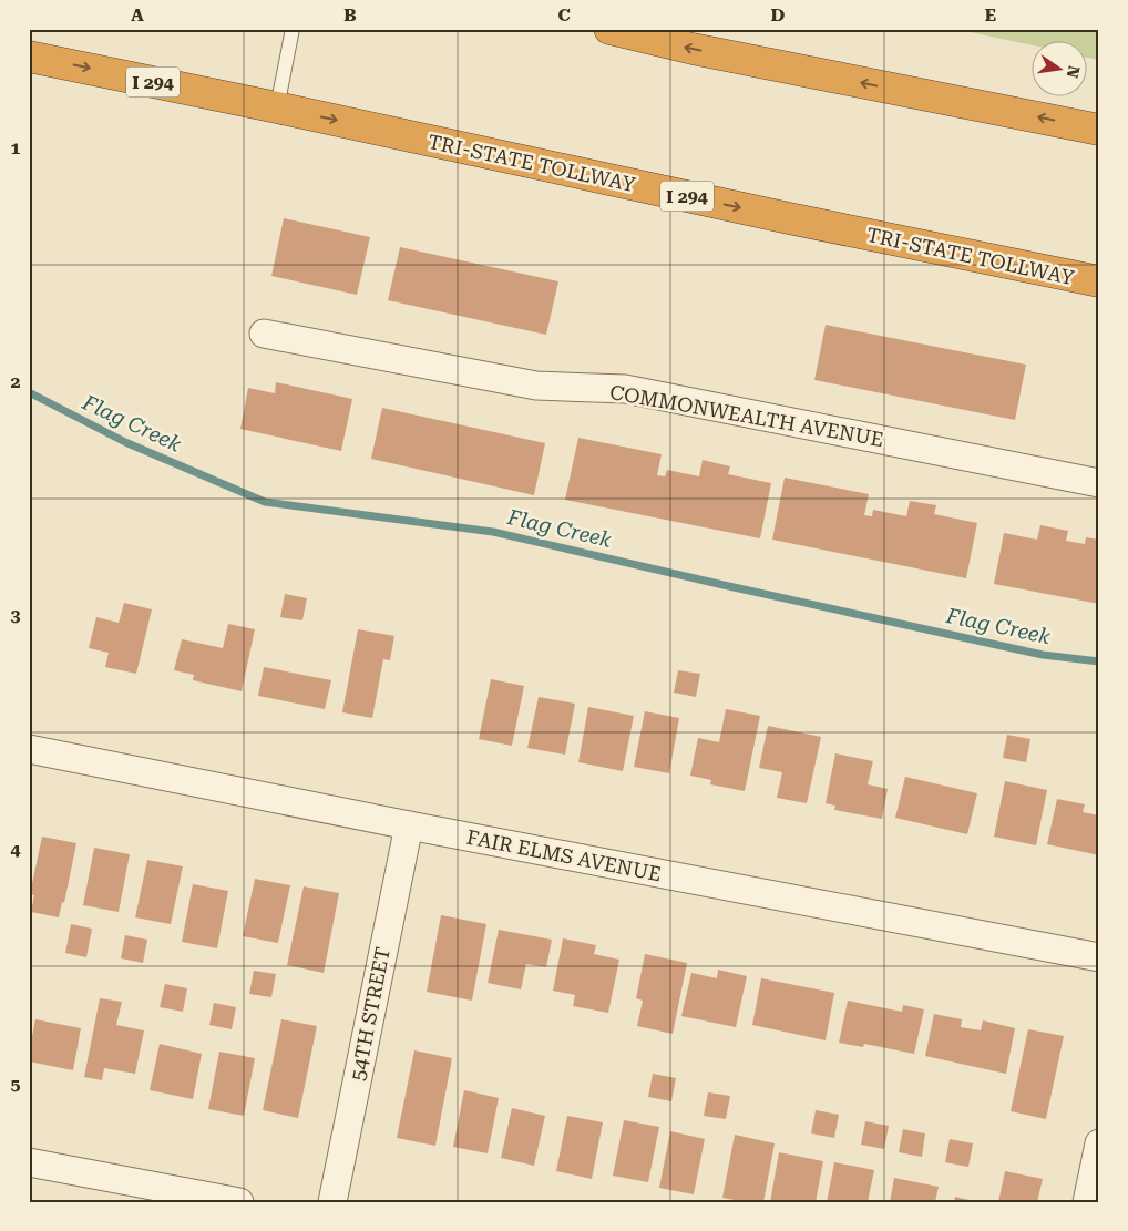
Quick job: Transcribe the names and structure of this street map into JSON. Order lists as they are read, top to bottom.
{
  "streets": {
    "highway": ["I 294", "TRI-STATE TOLLWAY"],
    "street": ["COMMONWEALTH AVENUE", "FAIR ELMS AVENUE", "54TH STREET"]
  },
  "crossings": [
    ["FAIR ELMS AVENUE", "54TH STREET"]
  ],
  "water": ["Flag Creek"],
  "north": "right",
  "grid": {
    "columns": [
      "A",
      "B",
      "C",
      "D",
      "E"
    ],
    "rows": [
      "1",
      "2",
      "3",
      "4",
      "5"
    ]
  }
}
